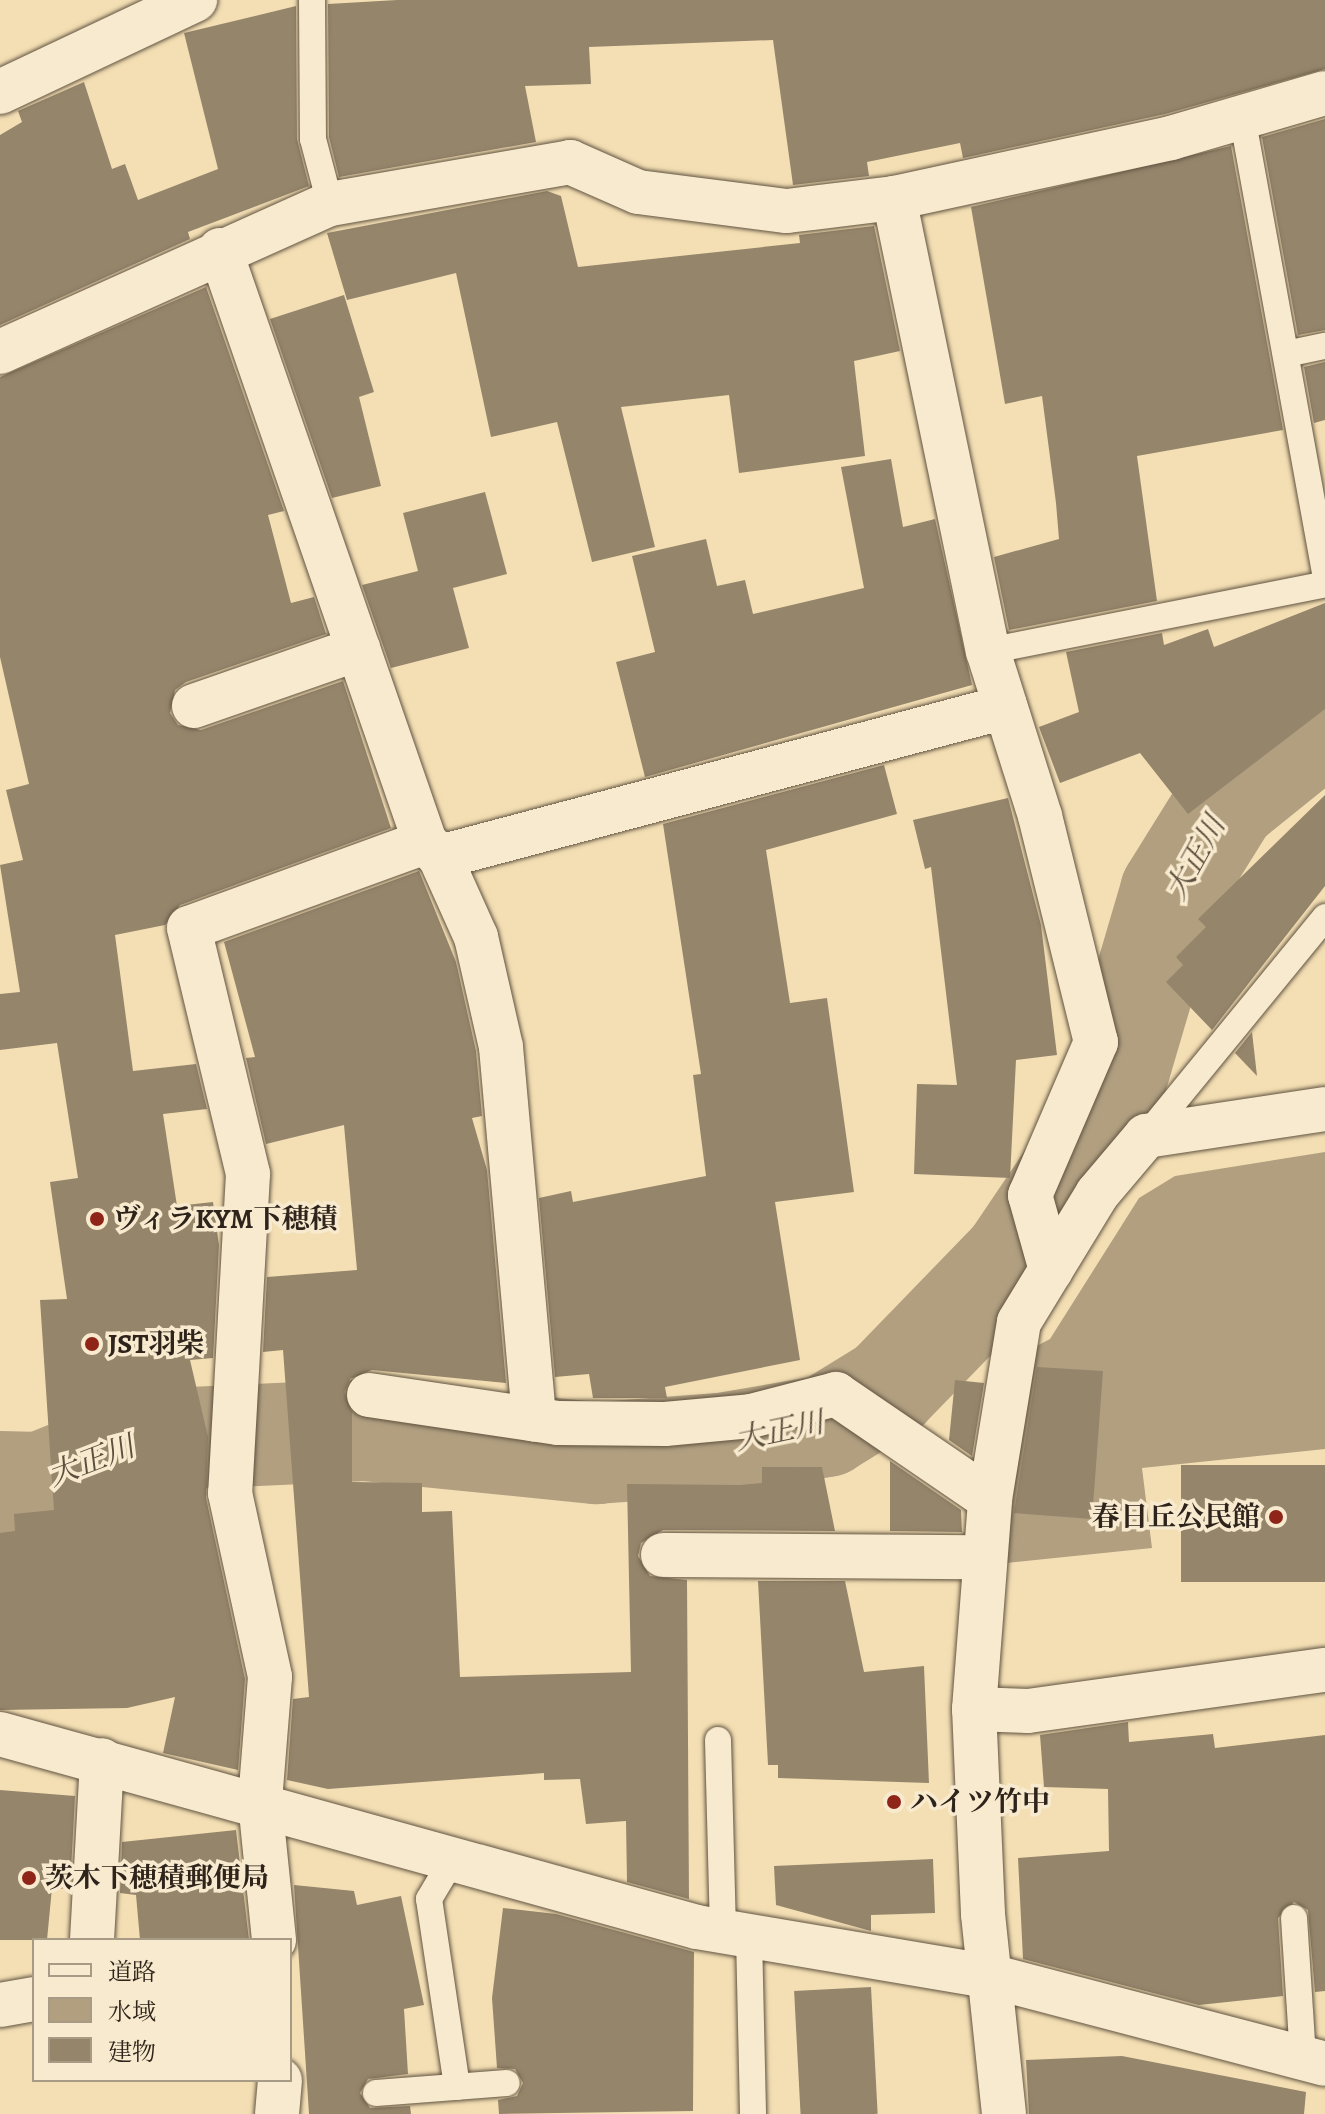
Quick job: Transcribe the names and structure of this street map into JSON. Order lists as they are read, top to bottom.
{
  "water": ["大正川"],
  "places": [
    "ヴィラKYM下穂積",
    "JST羽柴",
    "春日丘公民館",
    "ハイツ竹中",
    "茨木下穂積郵便局"
  ],
  "legend": ["道路", "水域", "建物"]
}
